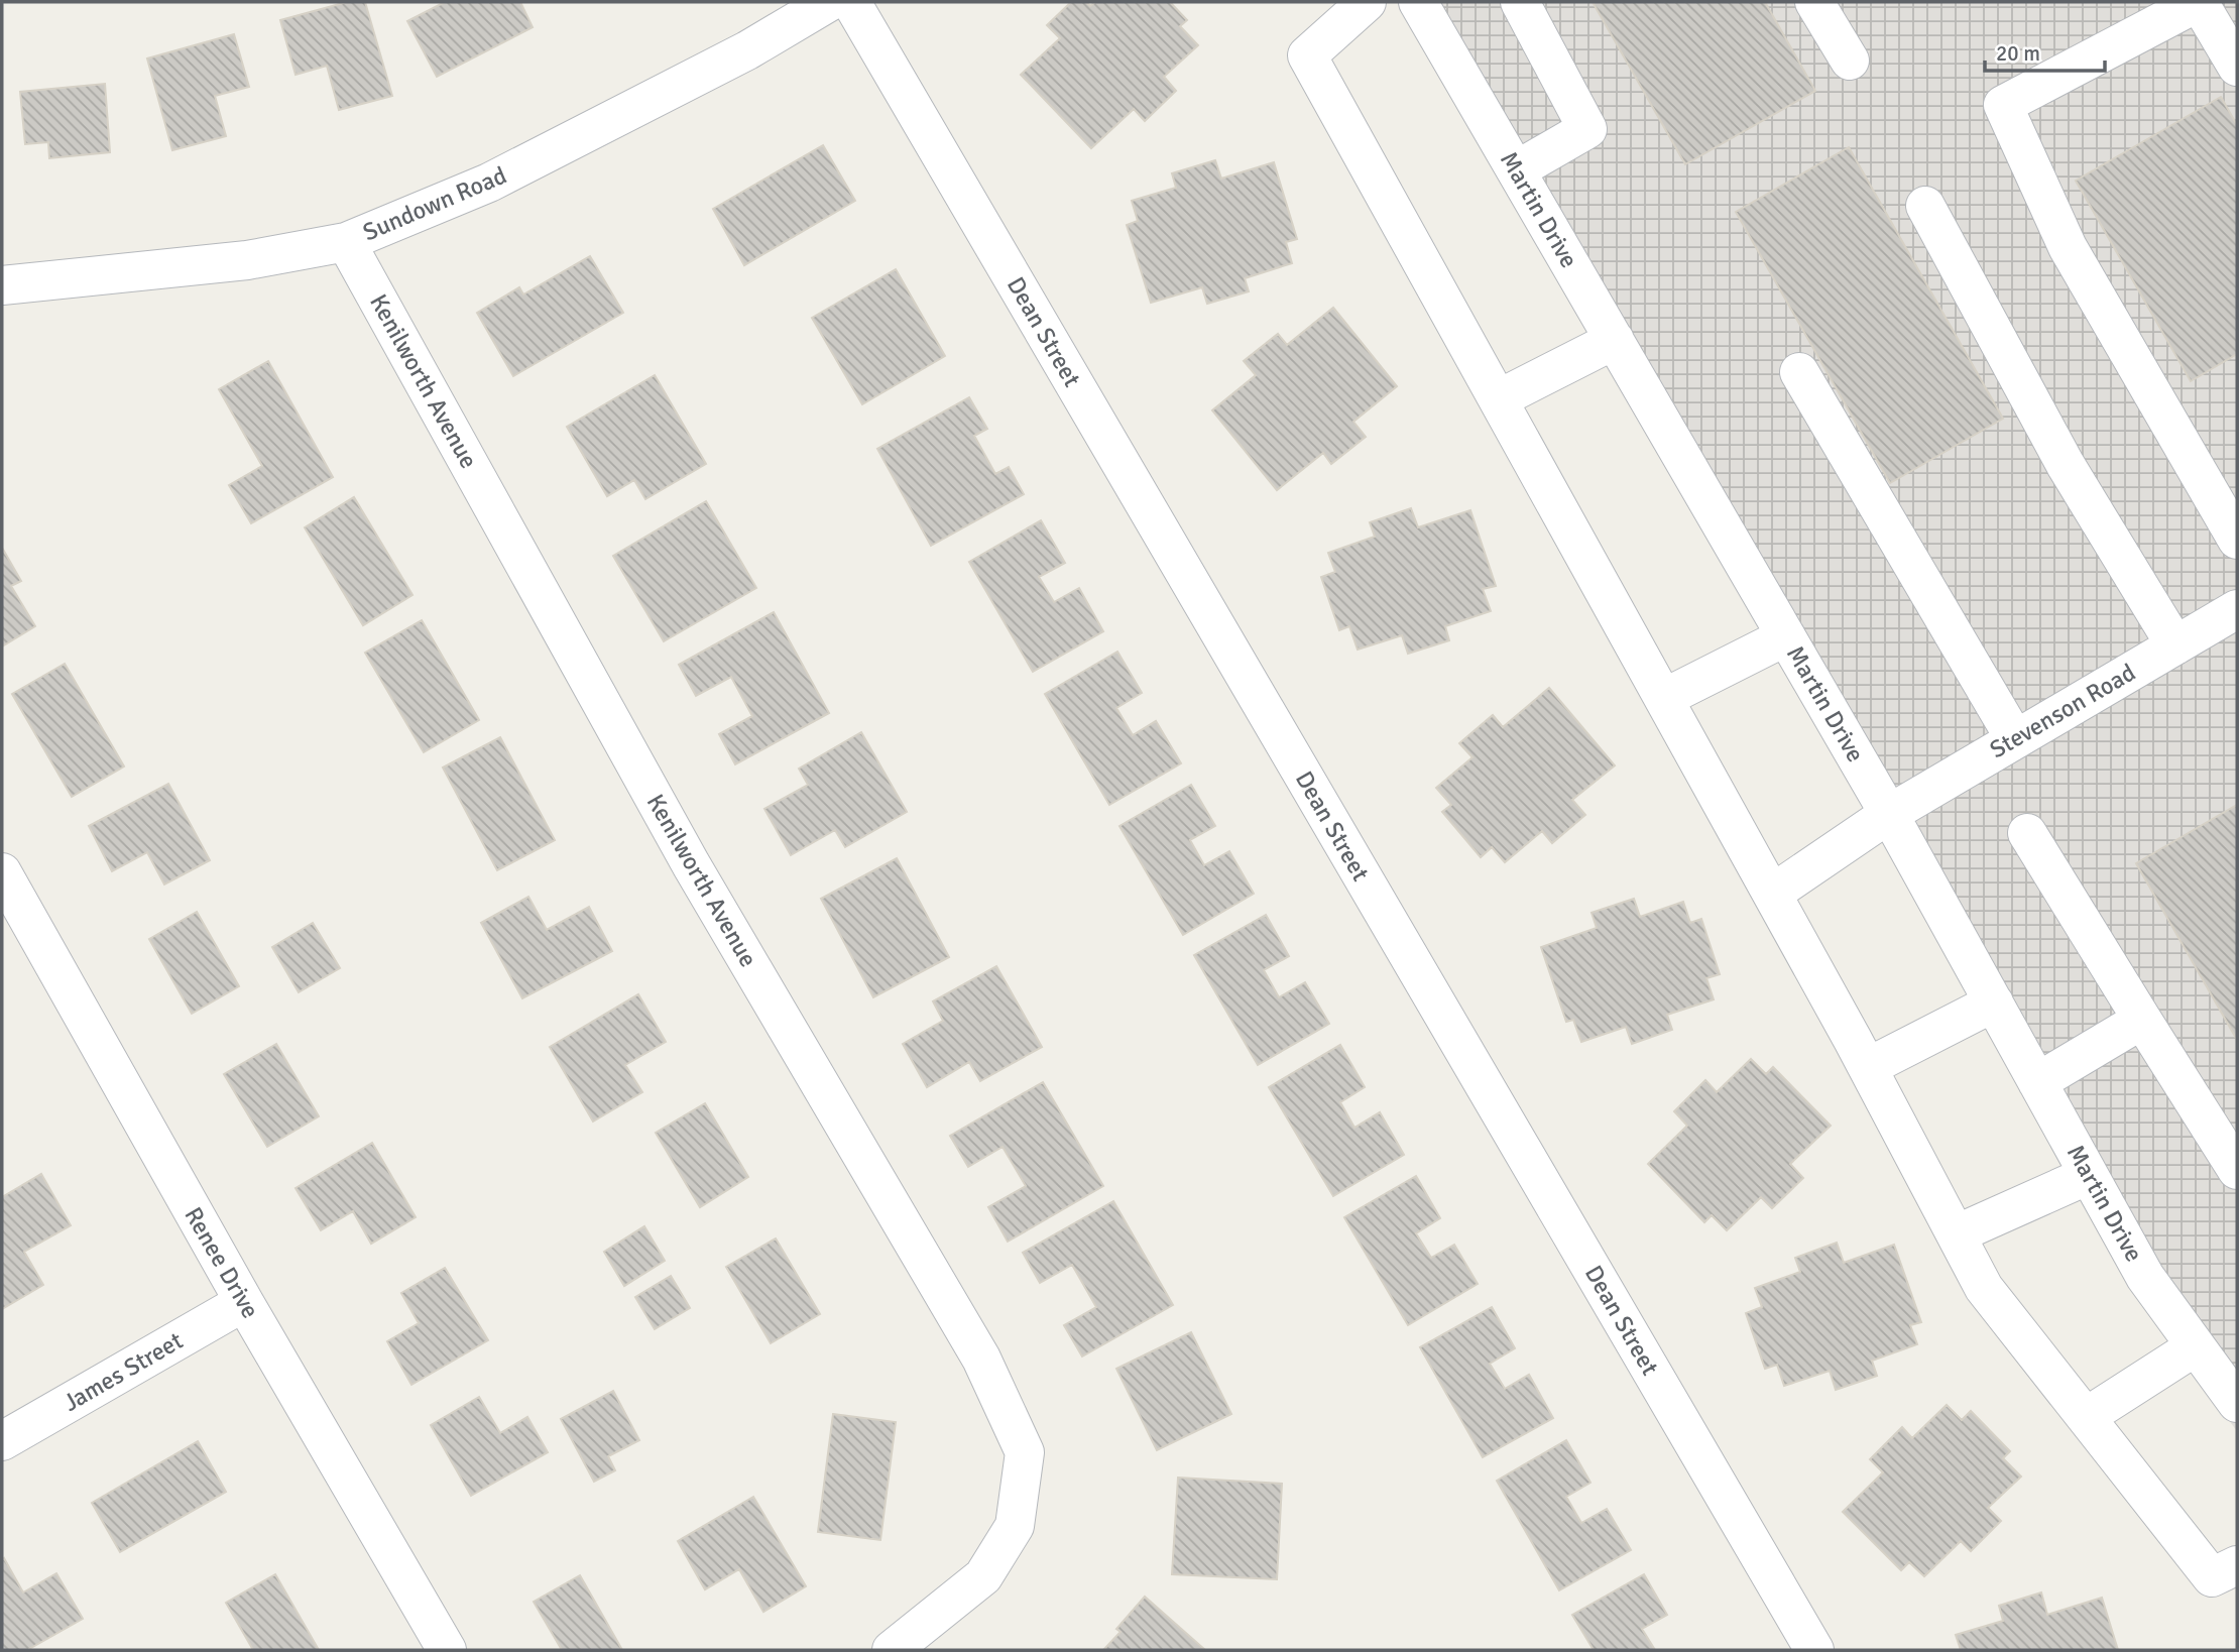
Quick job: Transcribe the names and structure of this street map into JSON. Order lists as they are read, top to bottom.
{
  "streets": {
    "street": [
      "Sundown Road",
      "Martin Drive",
      "Dean Street",
      "Kenilworth Avenue",
      "Stevenson Road",
      "Renee Drive",
      "James Street"
    ]
  },
  "crossings": [
    ["Sundown Road", "Kenilworth Avenue"],
    ["Martin Drive", "Stevenson Road"],
    ["Renee Drive", "James Street"]
  ],
  "scale_bar": "20 m"
}
